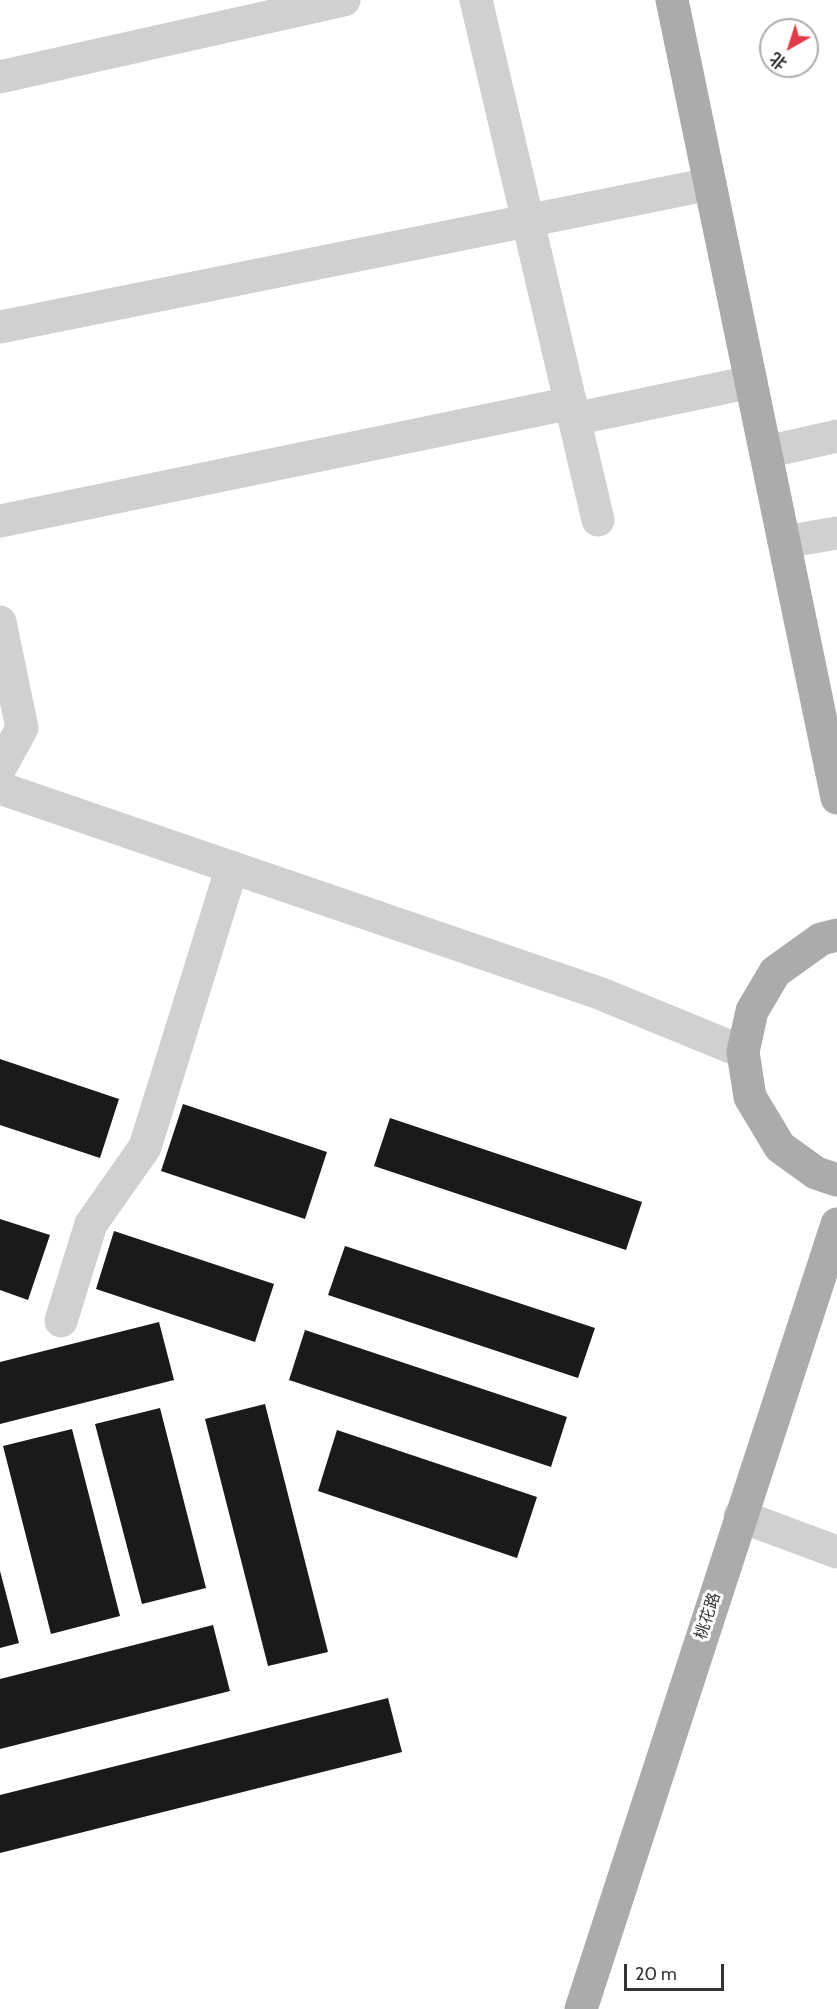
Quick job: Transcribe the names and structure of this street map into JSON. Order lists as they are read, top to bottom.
{
  "streets": {
    "main road": ["桃花路"]
  },
  "scale_bar": "20 m",
  "north": "bottom left"
}
